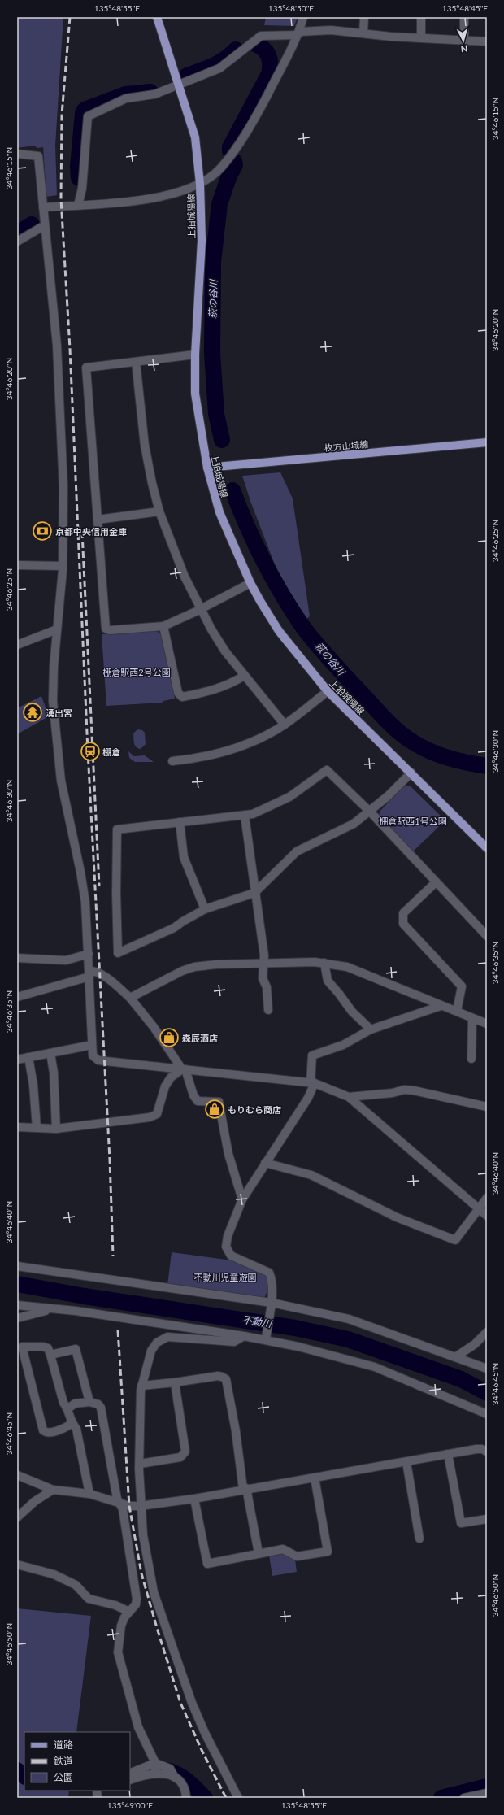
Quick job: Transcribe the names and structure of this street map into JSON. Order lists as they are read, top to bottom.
{
  "streets": {
    "main road": ["上狛城陽線", "枚方山城線"]
  },
  "crossings": [
    ["上狛城陽線", "枚方山城線"]
  ],
  "water": ["萩の谷川", "不動川"],
  "parks": ["棚倉駅西2号公園", "棚倉駅西1号公園", "不動川児童遊園"],
  "places": {
    "bank": ["京都中央信用金庫"],
    "temple": ["湧出宮"],
    "station": ["棚倉"],
    "shop": ["森辰酒店", "もりむら商店"]
  },
  "legend": ["道路", "鉄道", "公園"],
  "north": "bottom",
  "coordinates": [
    "135°48'55\"E",
    "135°48'50\"E",
    "135°48'45\"E",
    "34°46'15\"N",
    "34°46'20\"N",
    "34°46'25\"N",
    "34°46'30\"N",
    "34°46'35\"N",
    "34°46'40\"N",
    "34°46'45\"N",
    "34°46'50\"N",
    "135°49'00\"E"
  ]
}
